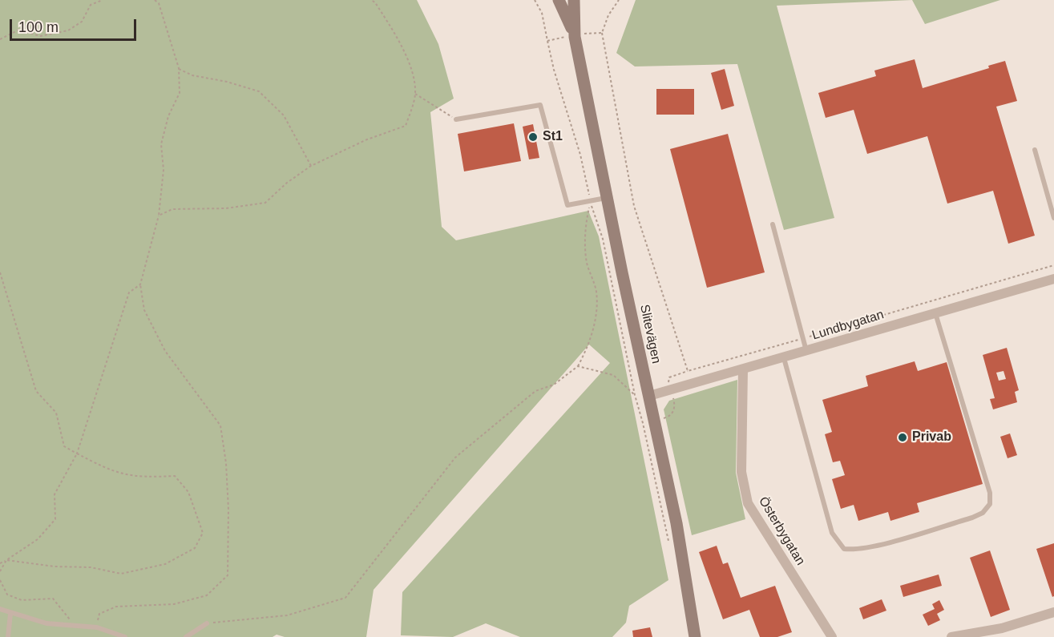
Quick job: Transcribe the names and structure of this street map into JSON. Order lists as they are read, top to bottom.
{
  "streets": {
    "main road": ["Slitevägen"],
    "street": ["Lundbygatan", "Österbygatan"]
  },
  "crossings": [
    ["Lundbygatan", "Slitevägen"],
    ["Lundbygatan", "Österbygatan"]
  ],
  "places": ["St1", "Privab"],
  "scale_bar": "100 m"
}
